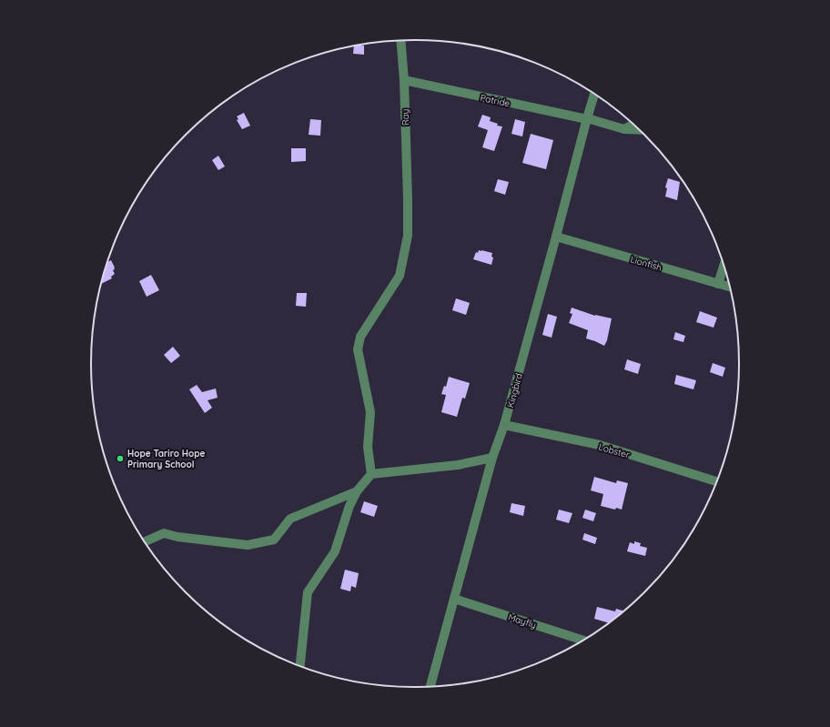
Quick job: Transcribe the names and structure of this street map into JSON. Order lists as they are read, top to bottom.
{
  "streets": {
    "street": [
      "Patride",
      "Ray",
      "Lionfish",
      "Kingbird",
      "Lobster",
      "Mayfly"
    ]
  },
  "crossings": [
    ["Patride", "Ray"],
    ["Patride", "Kingbird"],
    ["Lionfish", "Kingbird"],
    ["Kingbird", "Lobster"],
    ["Kingbird", "Mayfly"]
  ],
  "places": ["Hope Tariro Hope Primary School"]
}
